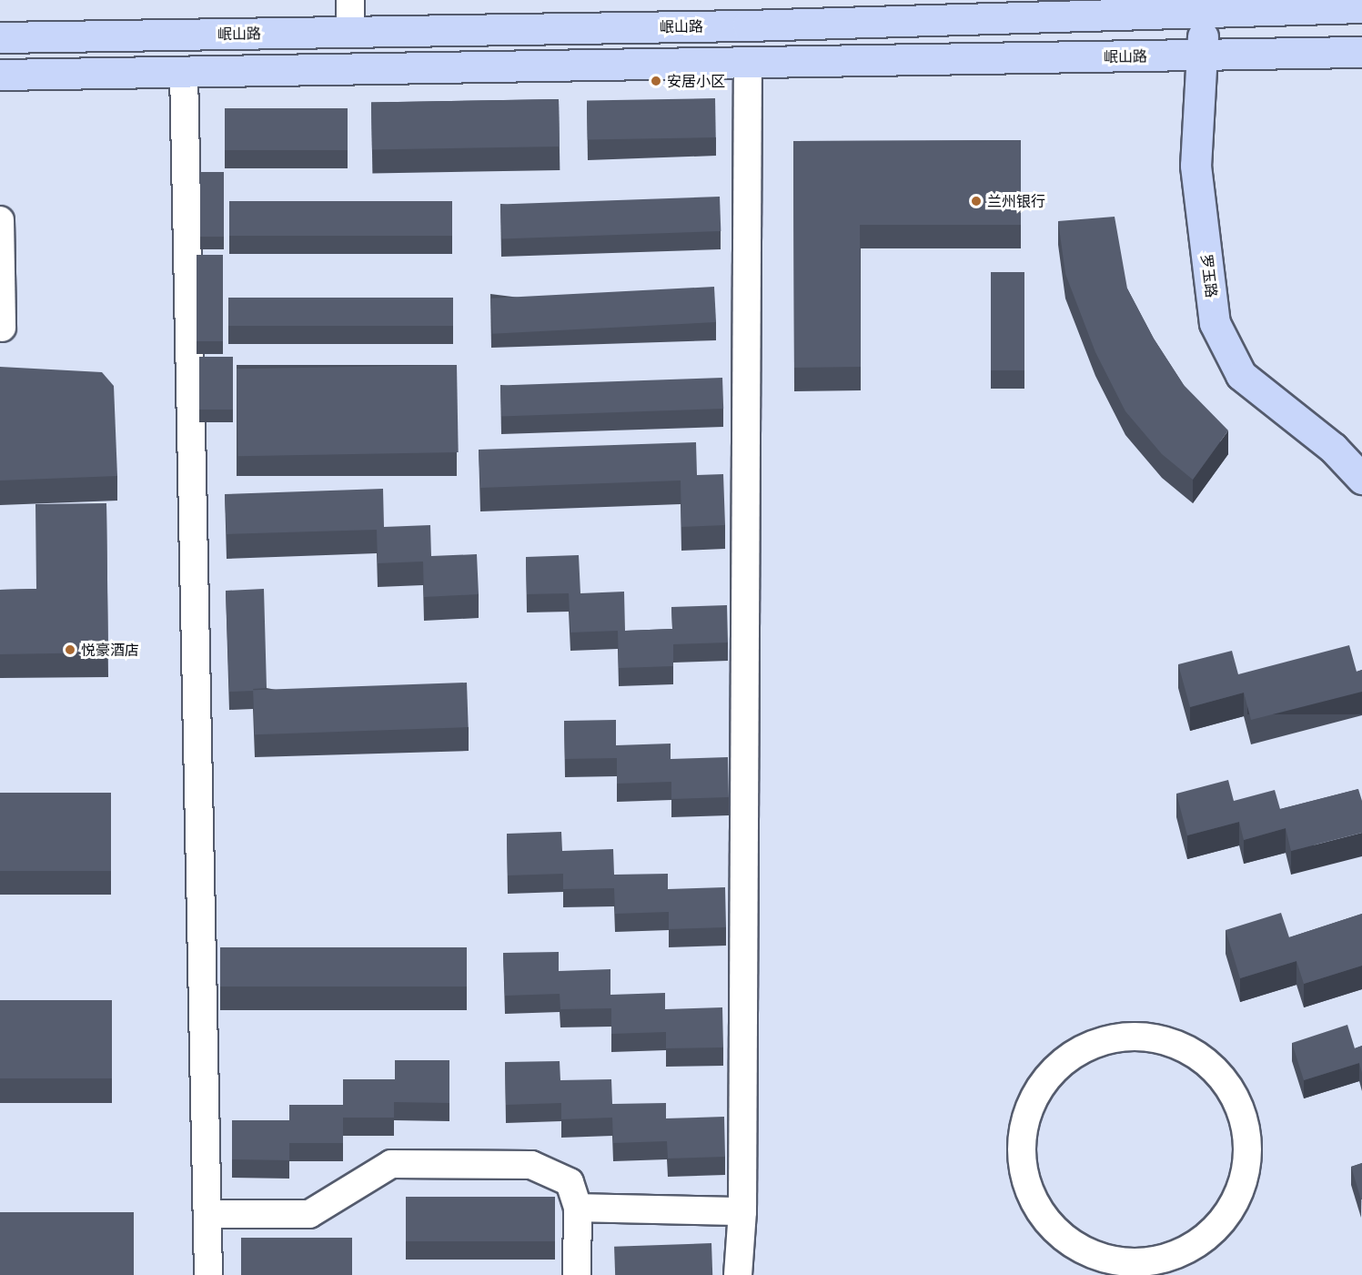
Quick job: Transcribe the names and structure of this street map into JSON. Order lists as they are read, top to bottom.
{
  "streets": {
    "main road": ["岷山路", "罗玉路"]
  },
  "crossings": [
    ["岷山路", "罗玉路"]
  ],
  "places": ["安居小区", "兰州银行", "悦豪酒店"]
}
